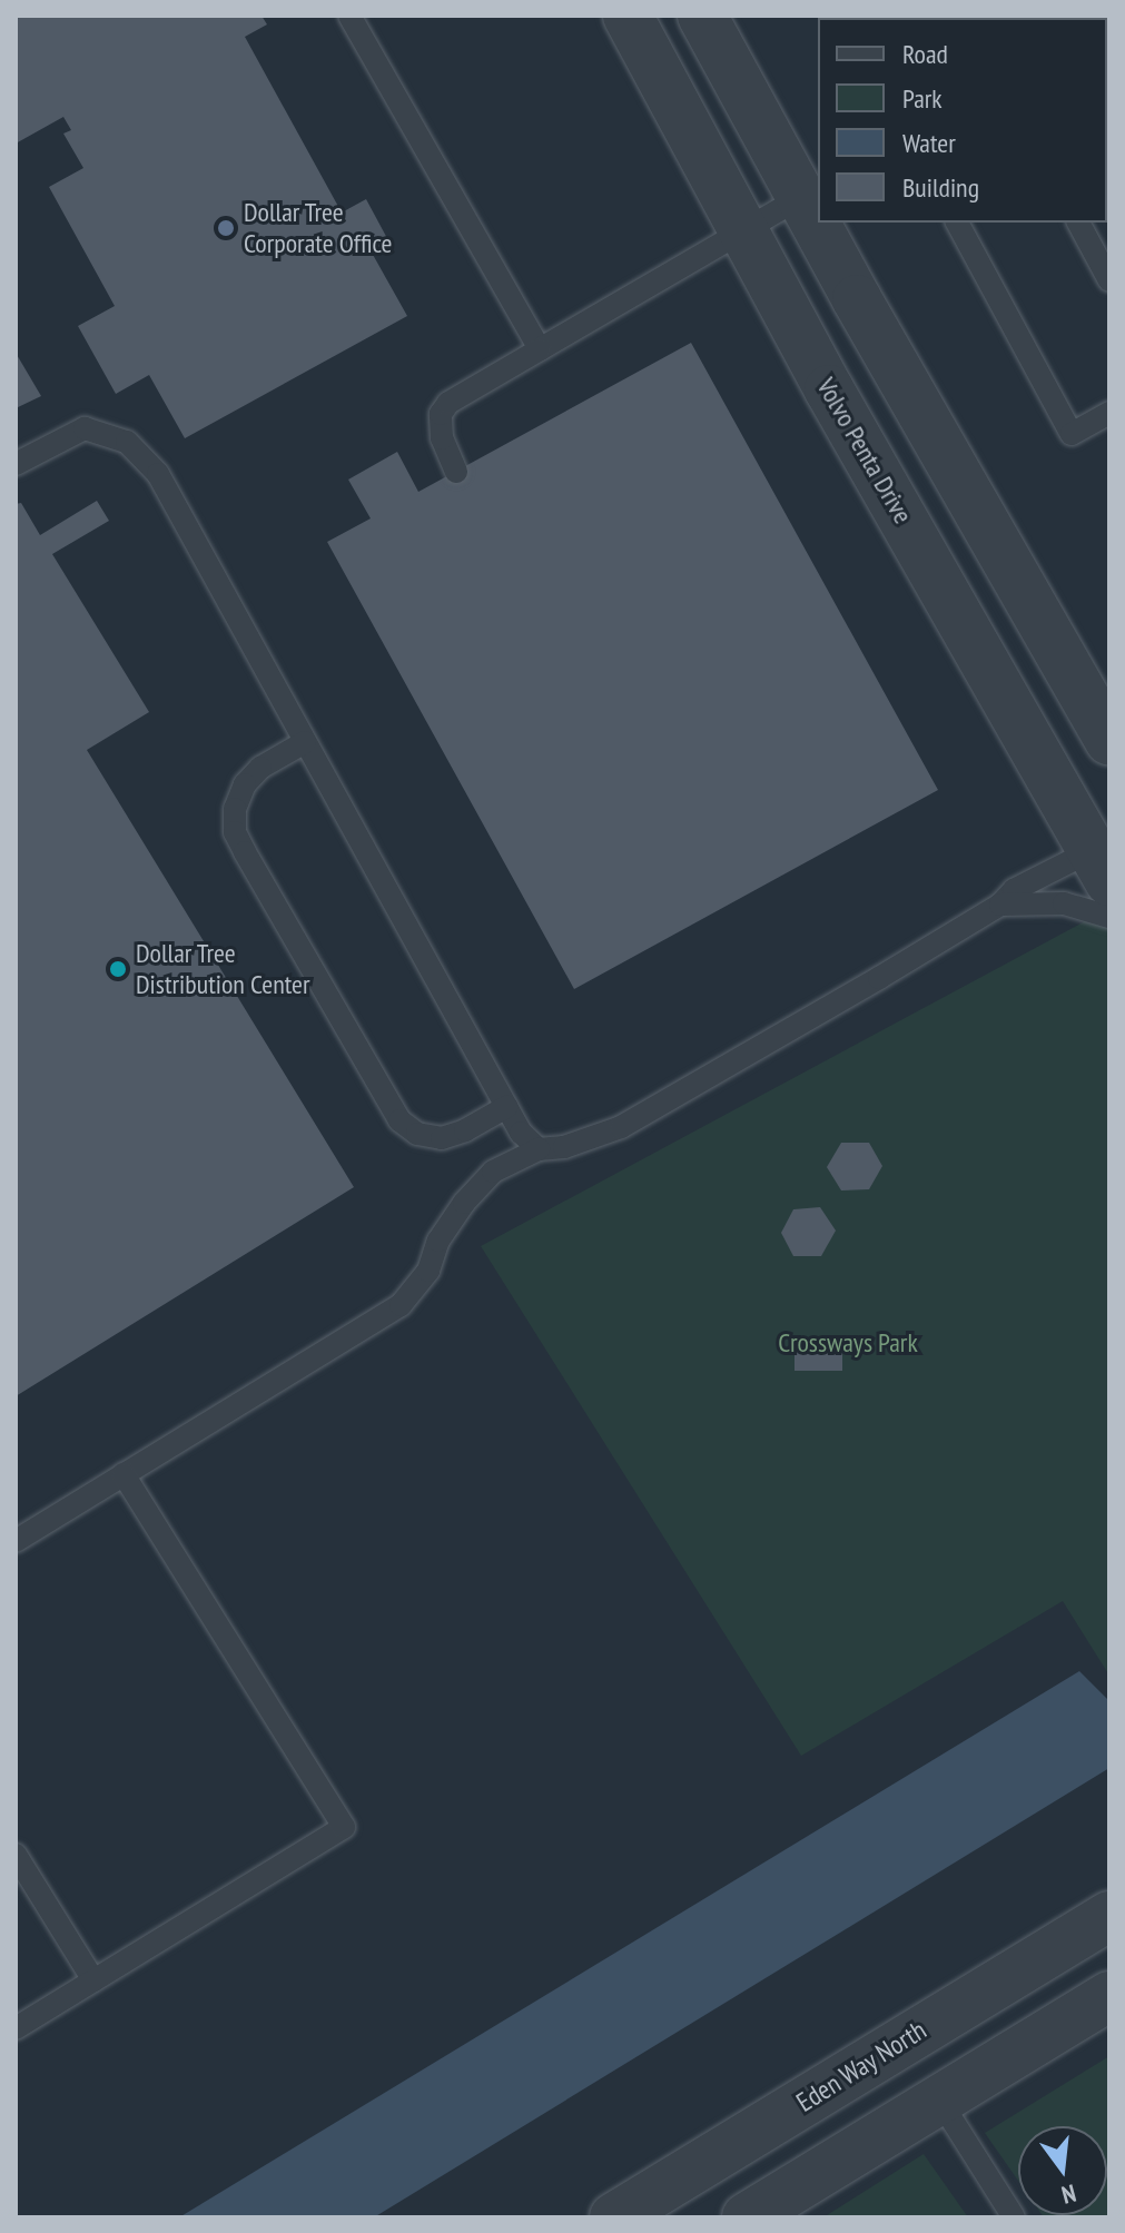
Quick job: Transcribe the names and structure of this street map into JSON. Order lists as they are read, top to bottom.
{
  "streets": {
    "street": ["Volvo Penta Drive", "Eden Way North"]
  },
  "parks": ["Crossways Park"],
  "places": ["Dollar Tree Corporate Office", "Dollar Tree Distribution Center"],
  "legend": [
    "Road",
    "Park",
    "Water",
    "Building"
  ],
  "north": "bottom"
}
